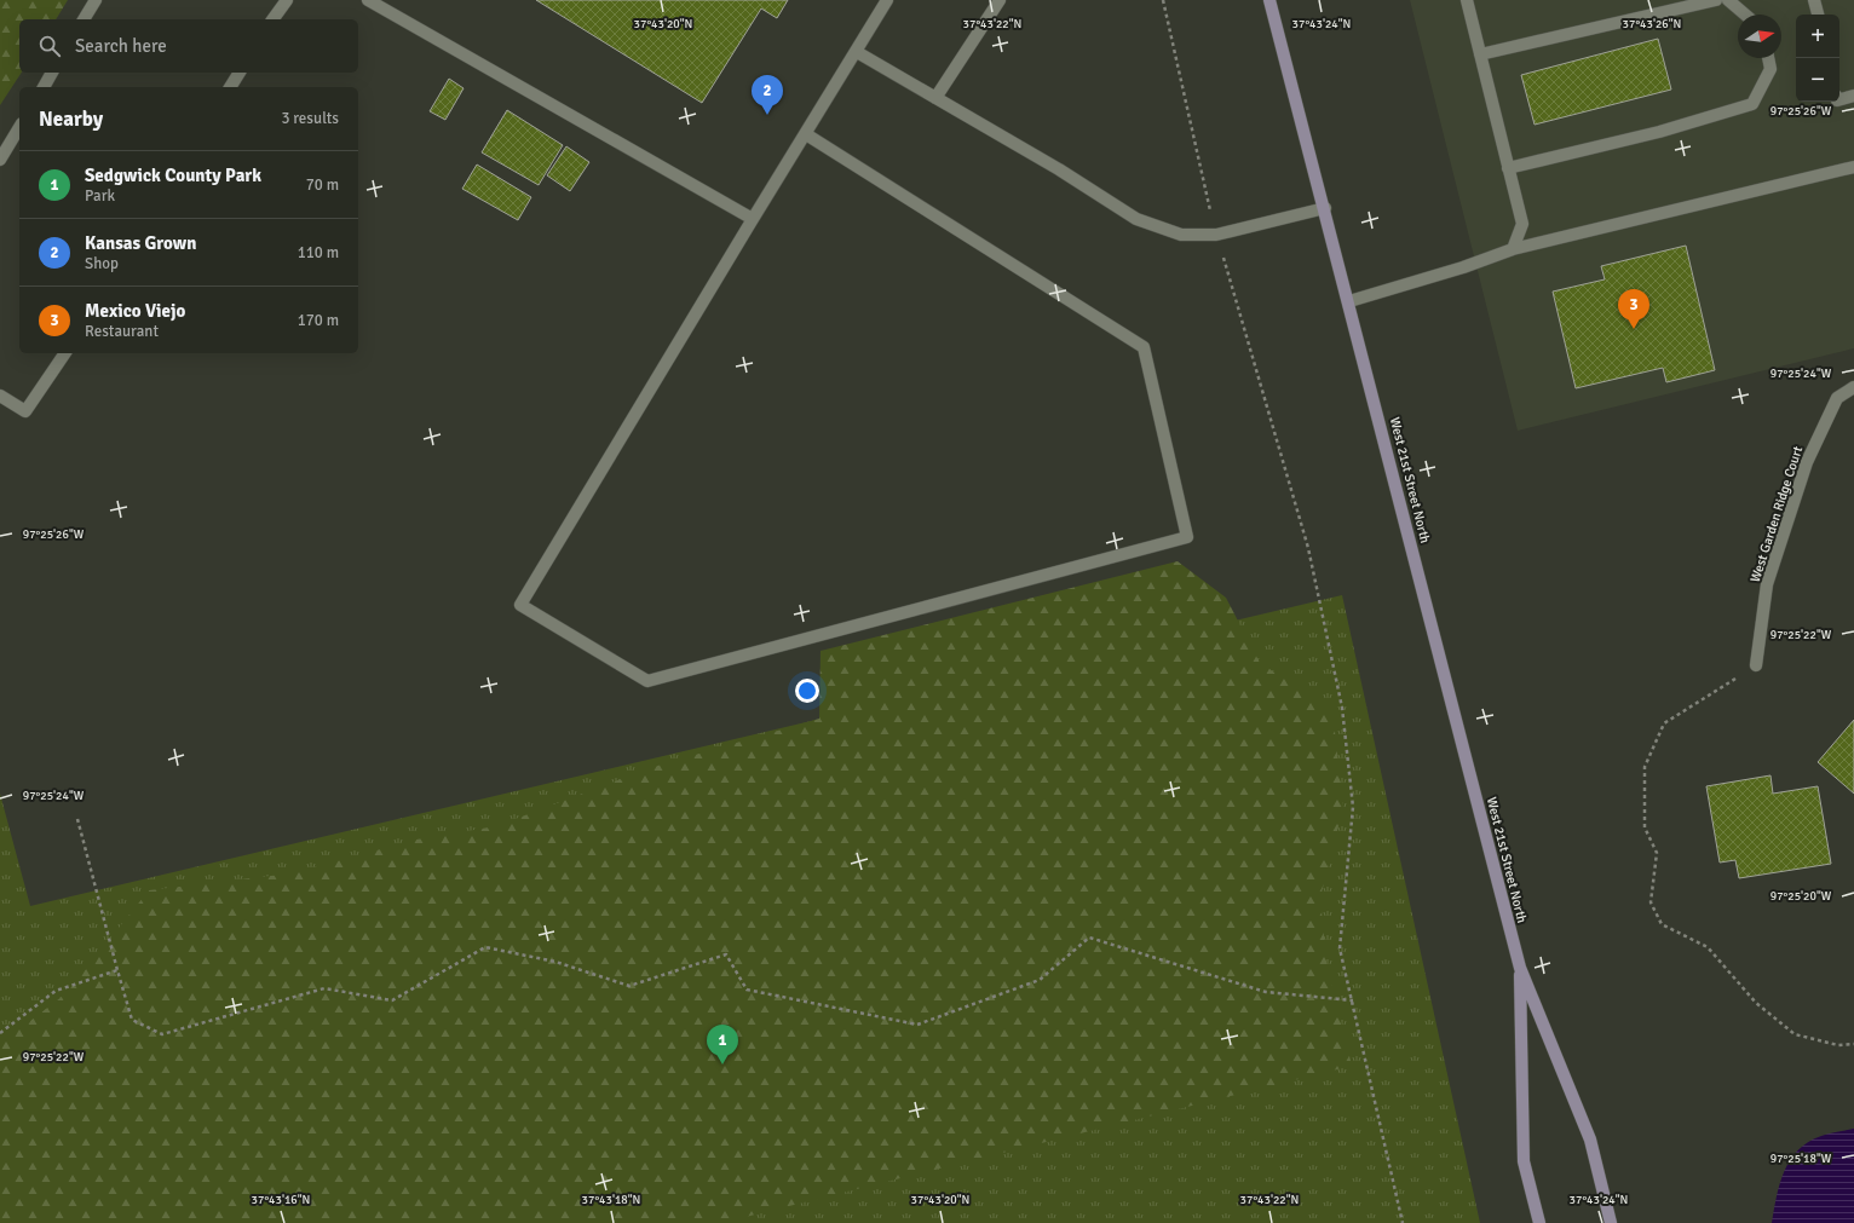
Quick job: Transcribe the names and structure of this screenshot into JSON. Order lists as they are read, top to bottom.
{
  "streets": {
    "main road": ["West 21st Street North"],
    "street": ["West Garden Ridge Court"]
  },
  "north": "right",
  "page": {
    "map_buttons": ["+", "−"],
    "search": "Search here",
    "pins": ["2", "3", "1"],
    "heading": ["Nearby", "3 results"],
    "list": [
      {
        "mark": "1",
        "name": "Sedgwick County Park",
        "note": "Park",
        "value": "70 m"
      },
      {
        "mark": "2",
        "name": "Kansas Grown",
        "note": "Shop",
        "value": "110 m"
      },
      {
        "mark": "3",
        "name": "Mexico Viejo",
        "note": "Restaurant",
        "value": "170 m"
      }
    ]
  },
  "coordinates": [
    "37°43'20\"N",
    "37°43'22\"N",
    "37°43'24\"N",
    "37°43'26\"N",
    "97°25'26\"W",
    "97°25'24\"W",
    "97°25'22\"W",
    "97°25'20\"W",
    "97°25'18\"W",
    "37°43'16\"N",
    "37°43'18\"N"
  ]
}
